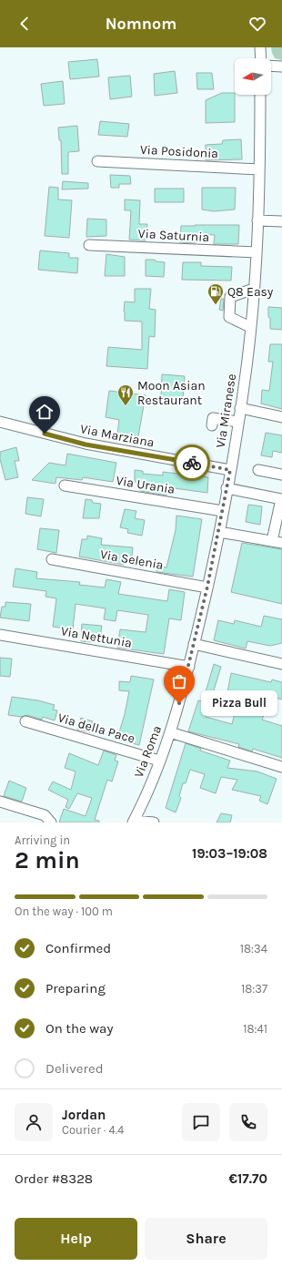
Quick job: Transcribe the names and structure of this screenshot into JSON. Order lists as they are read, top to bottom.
{
  "streets": {
    "street": [
      "Via Posidonia",
      "Via Saturnia",
      "Via Miranese",
      "Via Marziana",
      "Via Urania",
      "Via Selenia",
      "Via Nettunia",
      "Via della Pace",
      "Via Roma"
    ]
  },
  "crossings": [
    ["Via Posidonia", "Via Miranese"],
    ["Via Saturnia", "Via Miranese"],
    ["Via Miranese", "Via Marziana"],
    ["Via Miranese", "Via Urania"],
    ["Via Miranese", "Via Selenia"],
    ["Via Miranese", "Via Nettunia"],
    ["Via Miranese", "Via Roma"],
    ["Via della Pace", "Via Roma"]
  ],
  "places": {
    "fuel station": ["Q8 Easy"],
    "restaurant": ["Moon Asian Restaurant"],
    "other": ["Pizza Bull"]
  },
  "north": "left",
  "page": {
    "header": "Nomnom",
    "bubble": "Pizza Bull",
    "heading": ["2 min", "Arriving in", "19:03–19:08"],
    "panel": [
      "Jordan",
      "Courier · 4.4",
      "Order #8328",
      "€17.70"
    ],
    "bar": "On the way · 100 m",
    "list": [
      ["Confirmed", "18:34"],
      ["Preparing", "18:37"],
      ["On the way", "18:41"],
      "Delivered"
    ],
    "buttons": ["Help", "Share"]
  }
}
